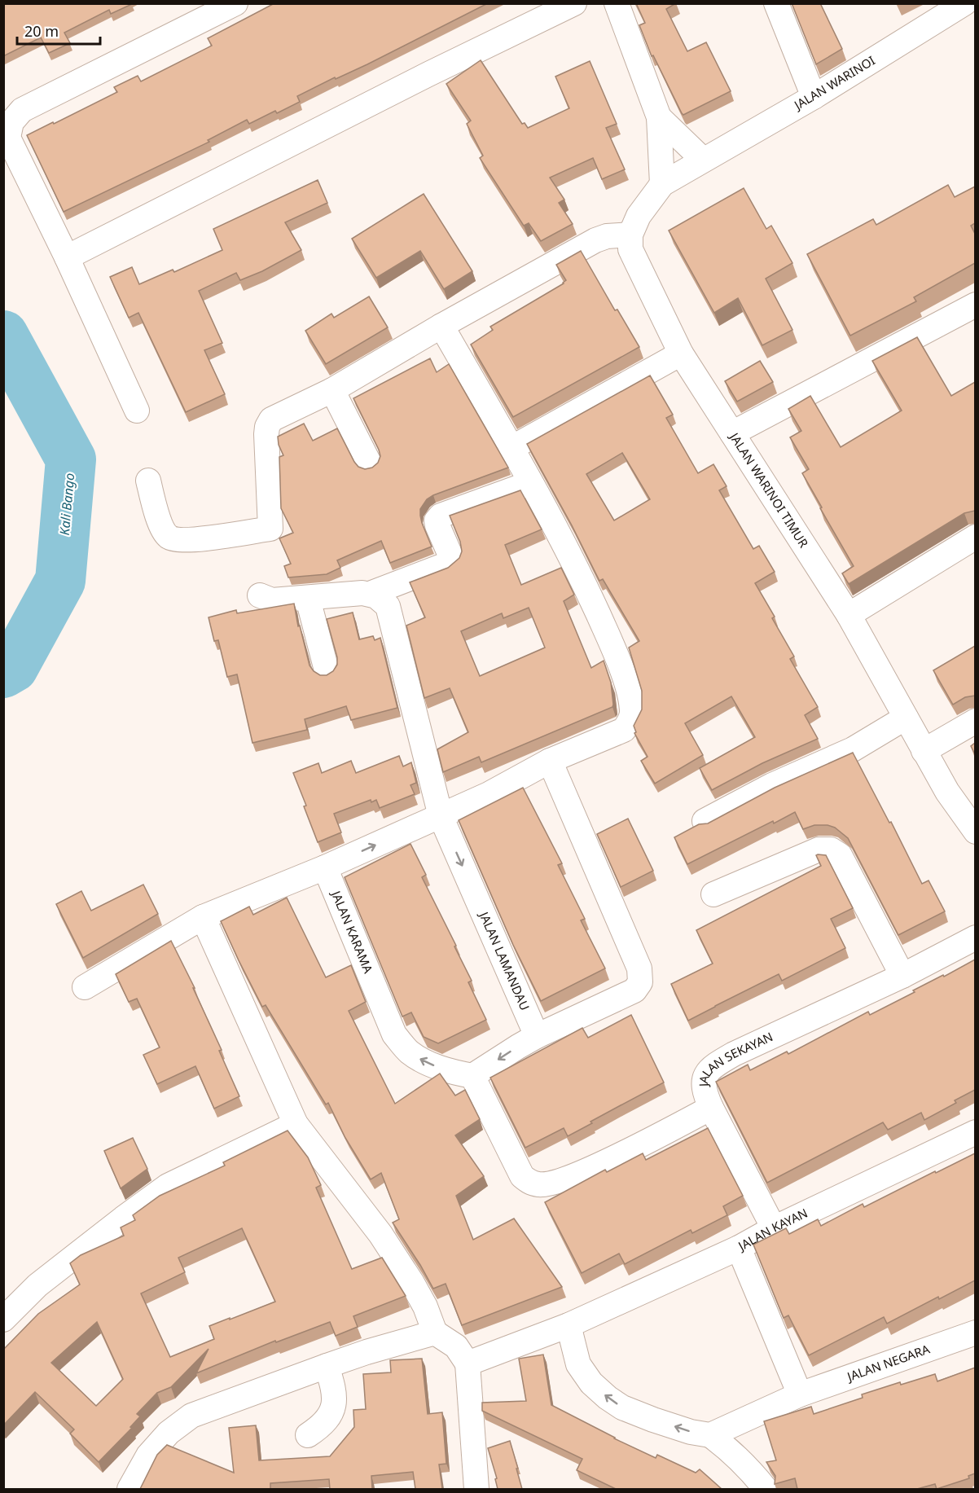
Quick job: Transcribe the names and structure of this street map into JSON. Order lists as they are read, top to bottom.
{
  "streets": {
    "street": [
      "JALAN WARINOI",
      "JALAN WARINOI TIMUR",
      "JALAN KARAMA",
      "JALAN LAMANDAU",
      "JALAN SEKAYAN",
      "JALAN KAYAN",
      "JALAN NEGARA"
    ]
  },
  "crossings": [
    ["JALAN KARAMA", "JALAN SEKAYAN"]
  ],
  "one_way": ["JALAN LAMANDAU"],
  "water": ["Kali Bango"],
  "scale_bar": "20 m"
}
